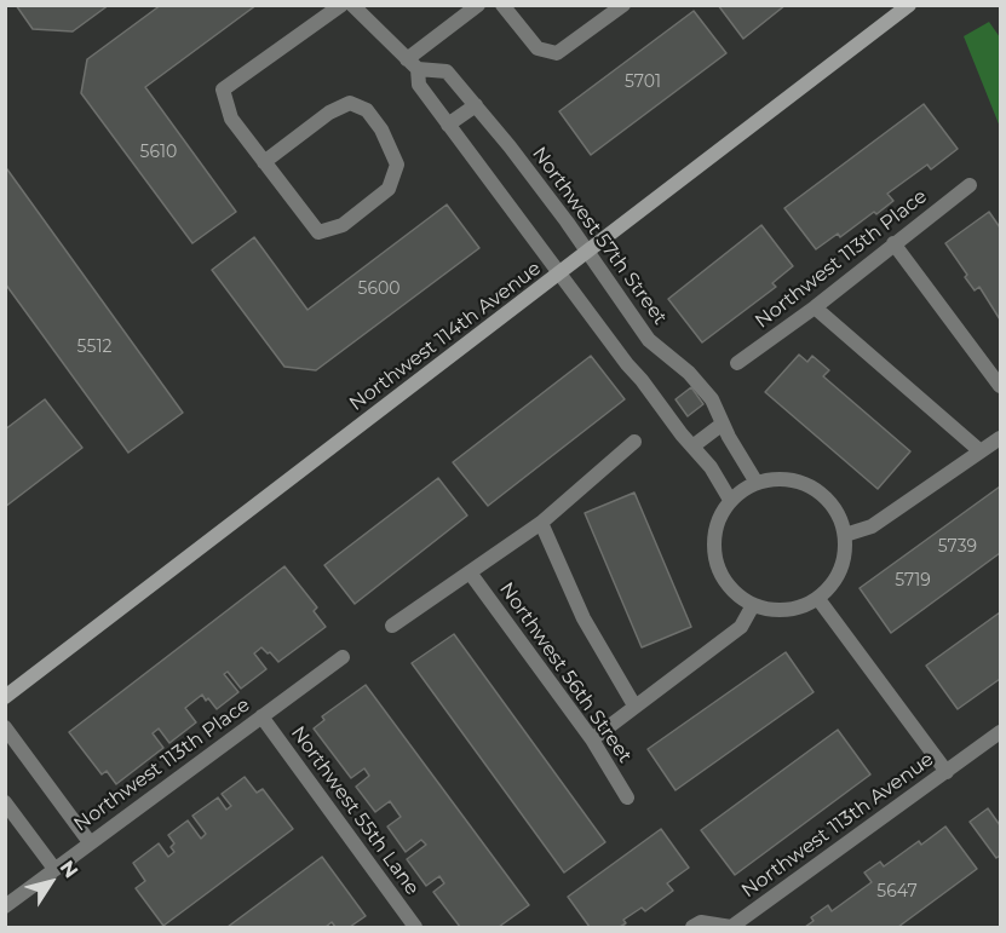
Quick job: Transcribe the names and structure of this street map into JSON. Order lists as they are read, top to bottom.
{
  "streets": {
    "street": [
      "Northwest 57th Street",
      "Northwest 113th Place",
      "Northwest 114th Avenue",
      "Northwest 56th Street",
      "Northwest 55th Lane",
      "Northwest 113th Avenue"
    ]
  },
  "crossings": [
    ["Northwest 57th Street", "Northwest 114th Avenue"],
    ["Northwest 113th Place", "Northwest 55th Lane"]
  ],
  "house_numbers": [
    "5701",
    "5610",
    "5600",
    "5512",
    "5739",
    "5719",
    "5647"
  ],
  "north": "top right"
}
